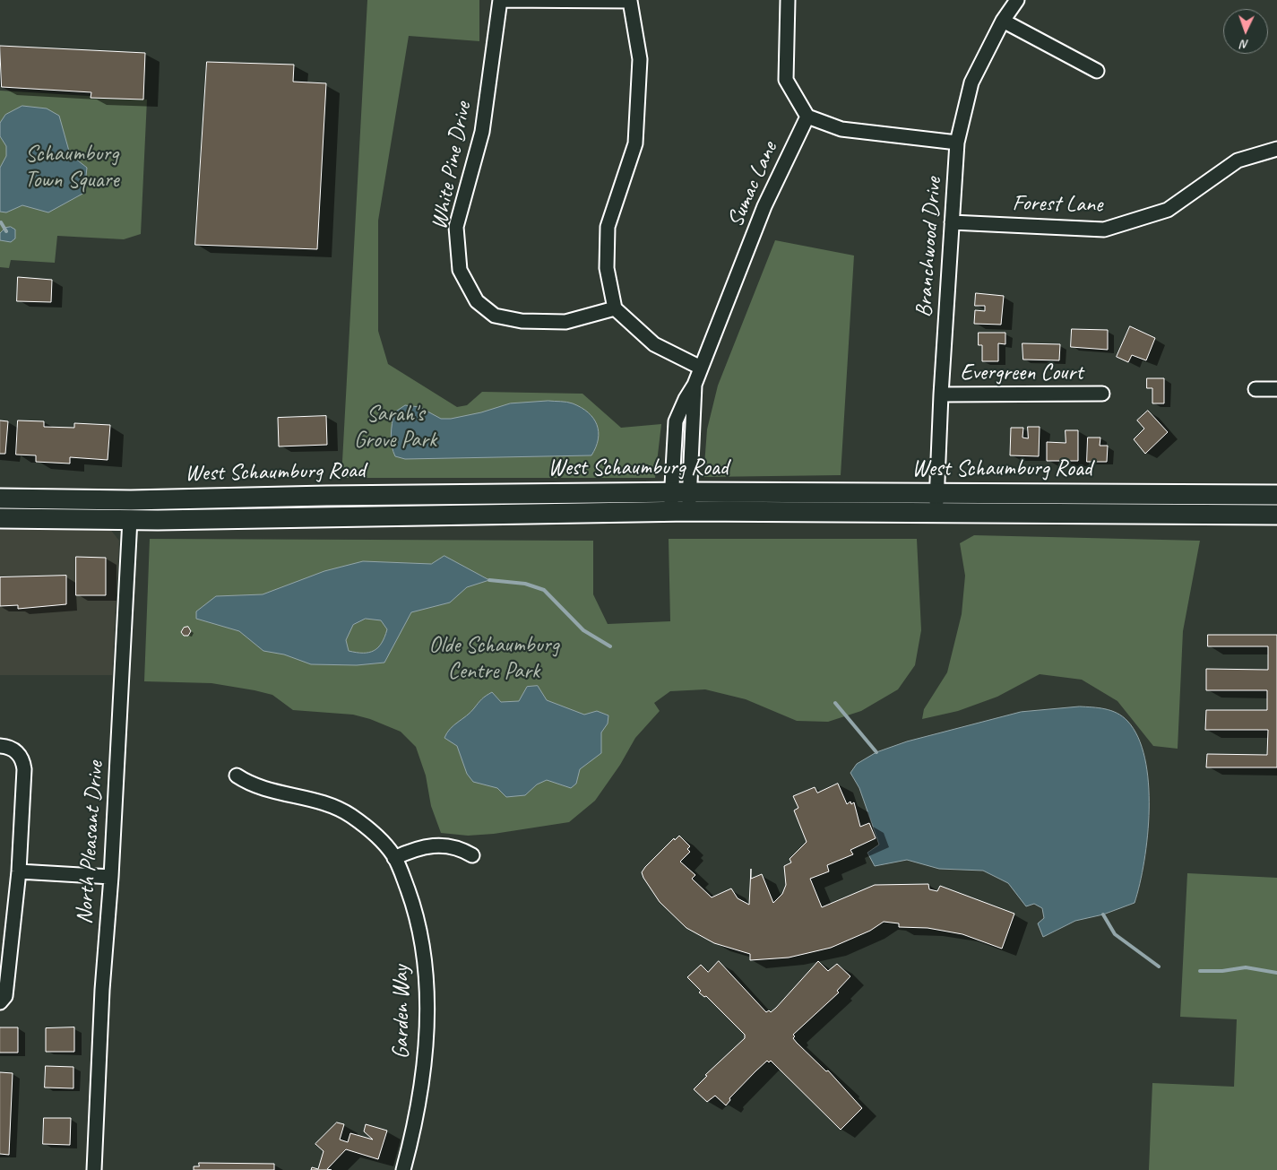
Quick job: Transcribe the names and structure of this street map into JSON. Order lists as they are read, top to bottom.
{
  "streets": {
    "main road": ["West Schaumburg Road"],
    "street": [
      "White Pine Drive",
      "Sumac Lane",
      "Forest Lane",
      "Branchwood Drive",
      "Evergreen Court",
      "North Pleasant Drive",
      "Garden Way"
    ]
  },
  "crossings": [
    ["Sumac Lane", "West Schaumburg Road"],
    ["Forest Lane", "Branchwood Drive"],
    ["Branchwood Drive", "Evergreen Court"],
    ["Branchwood Drive", "West Schaumburg Road"],
    ["West Schaumburg Road", "North Pleasant Drive"]
  ],
  "parks": ["Schaumburg Town Square", "Sarah's Grove Park", "Olde Schaumburg Centre Park"],
  "north": "bottom"
}
